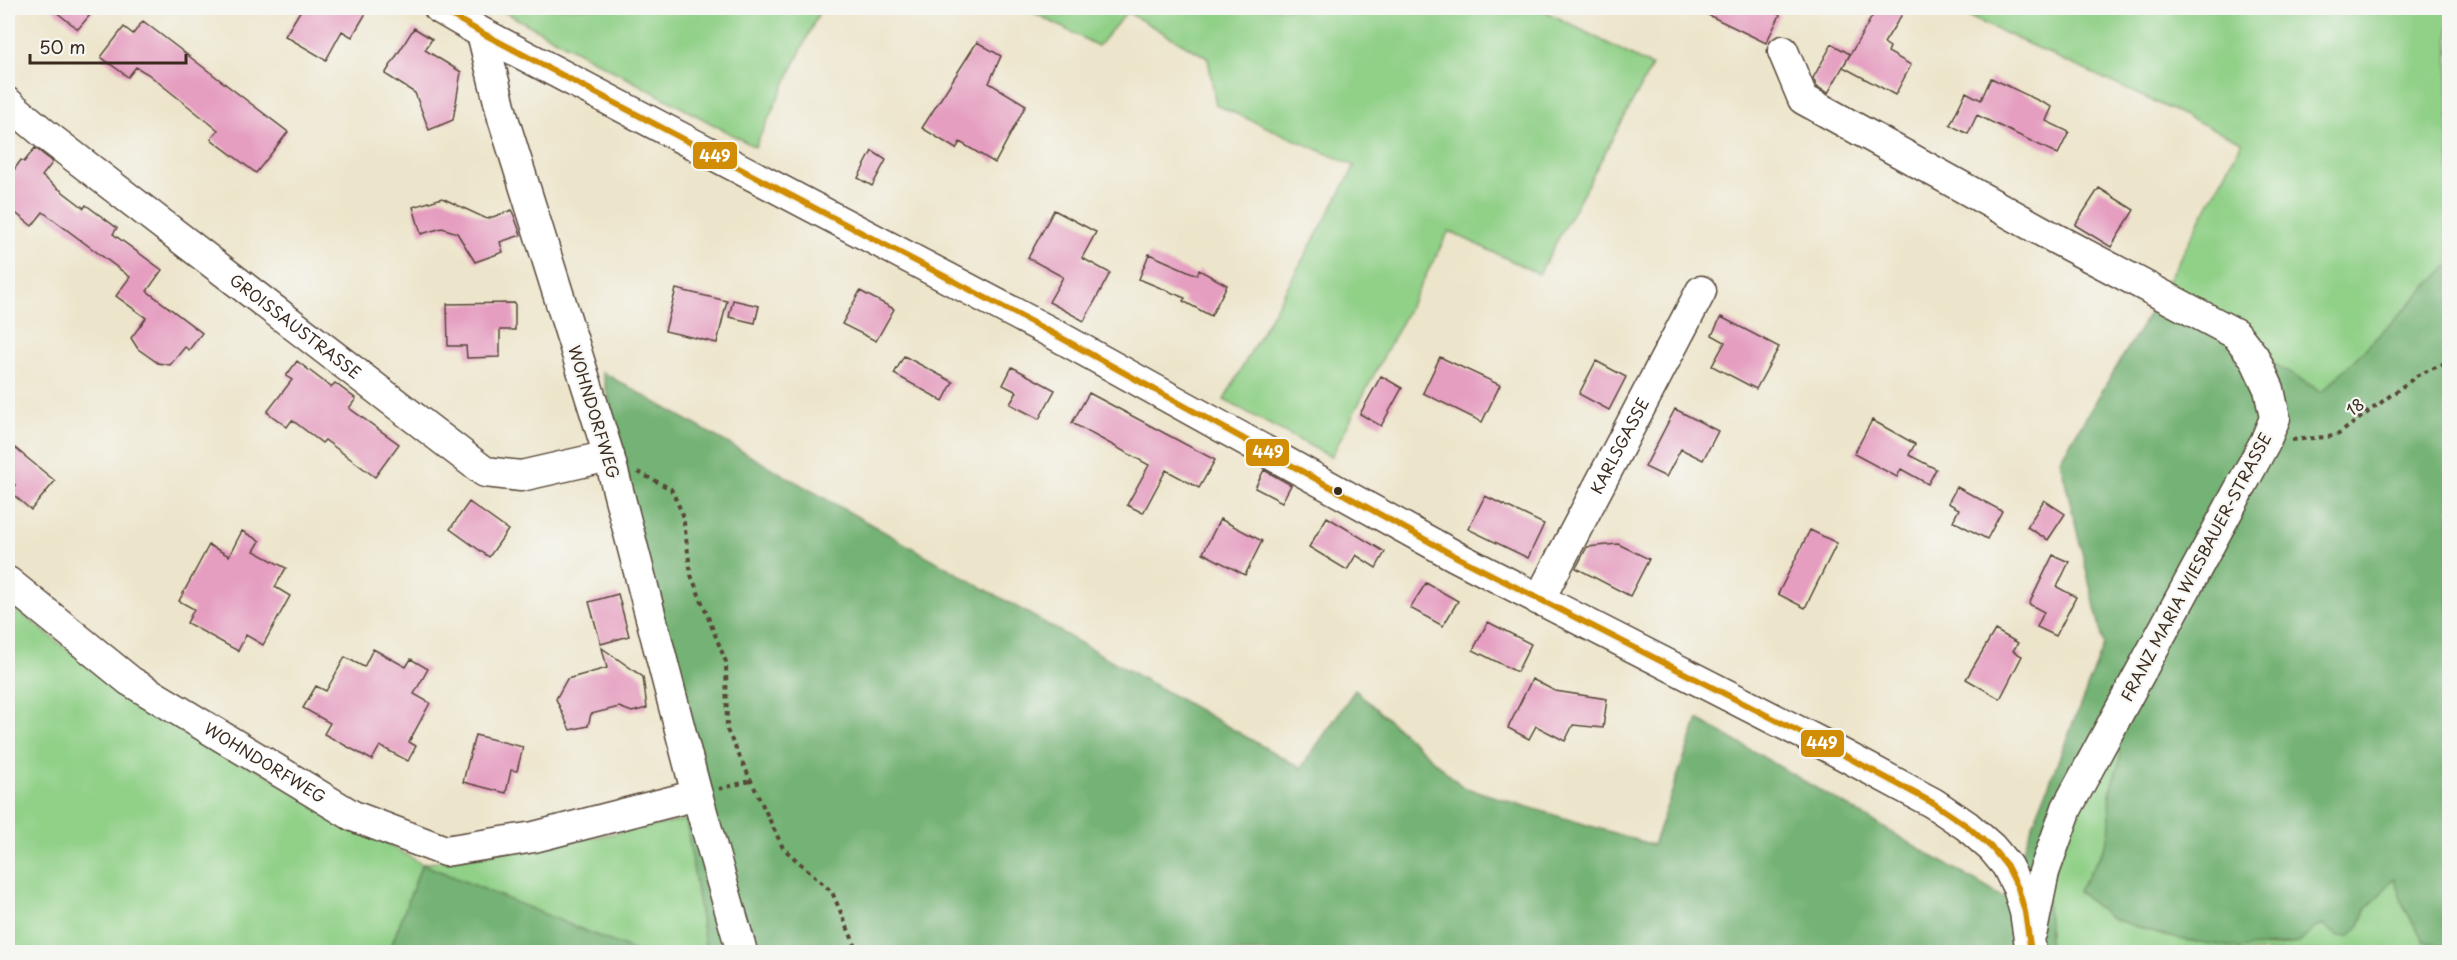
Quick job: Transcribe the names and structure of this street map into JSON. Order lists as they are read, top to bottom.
{
  "streets": {
    "street": [
      "GROISSAUSTRASSE",
      "WOHNDORFWEG",
      "KARLSGASSE",
      "FRANZ MARIA WIESBAUER-STRASSE"
    ],
    "path": ["18"]
  },
  "crossings": [
    ["GROISSAUSTRASSE", "WOHNDORFWEG"],
    ["18", "FRANZ MARIA WIESBAUER-STRASSE"]
  ],
  "lines": ["transit line 449"],
  "scale_bar": "50 m"
}
